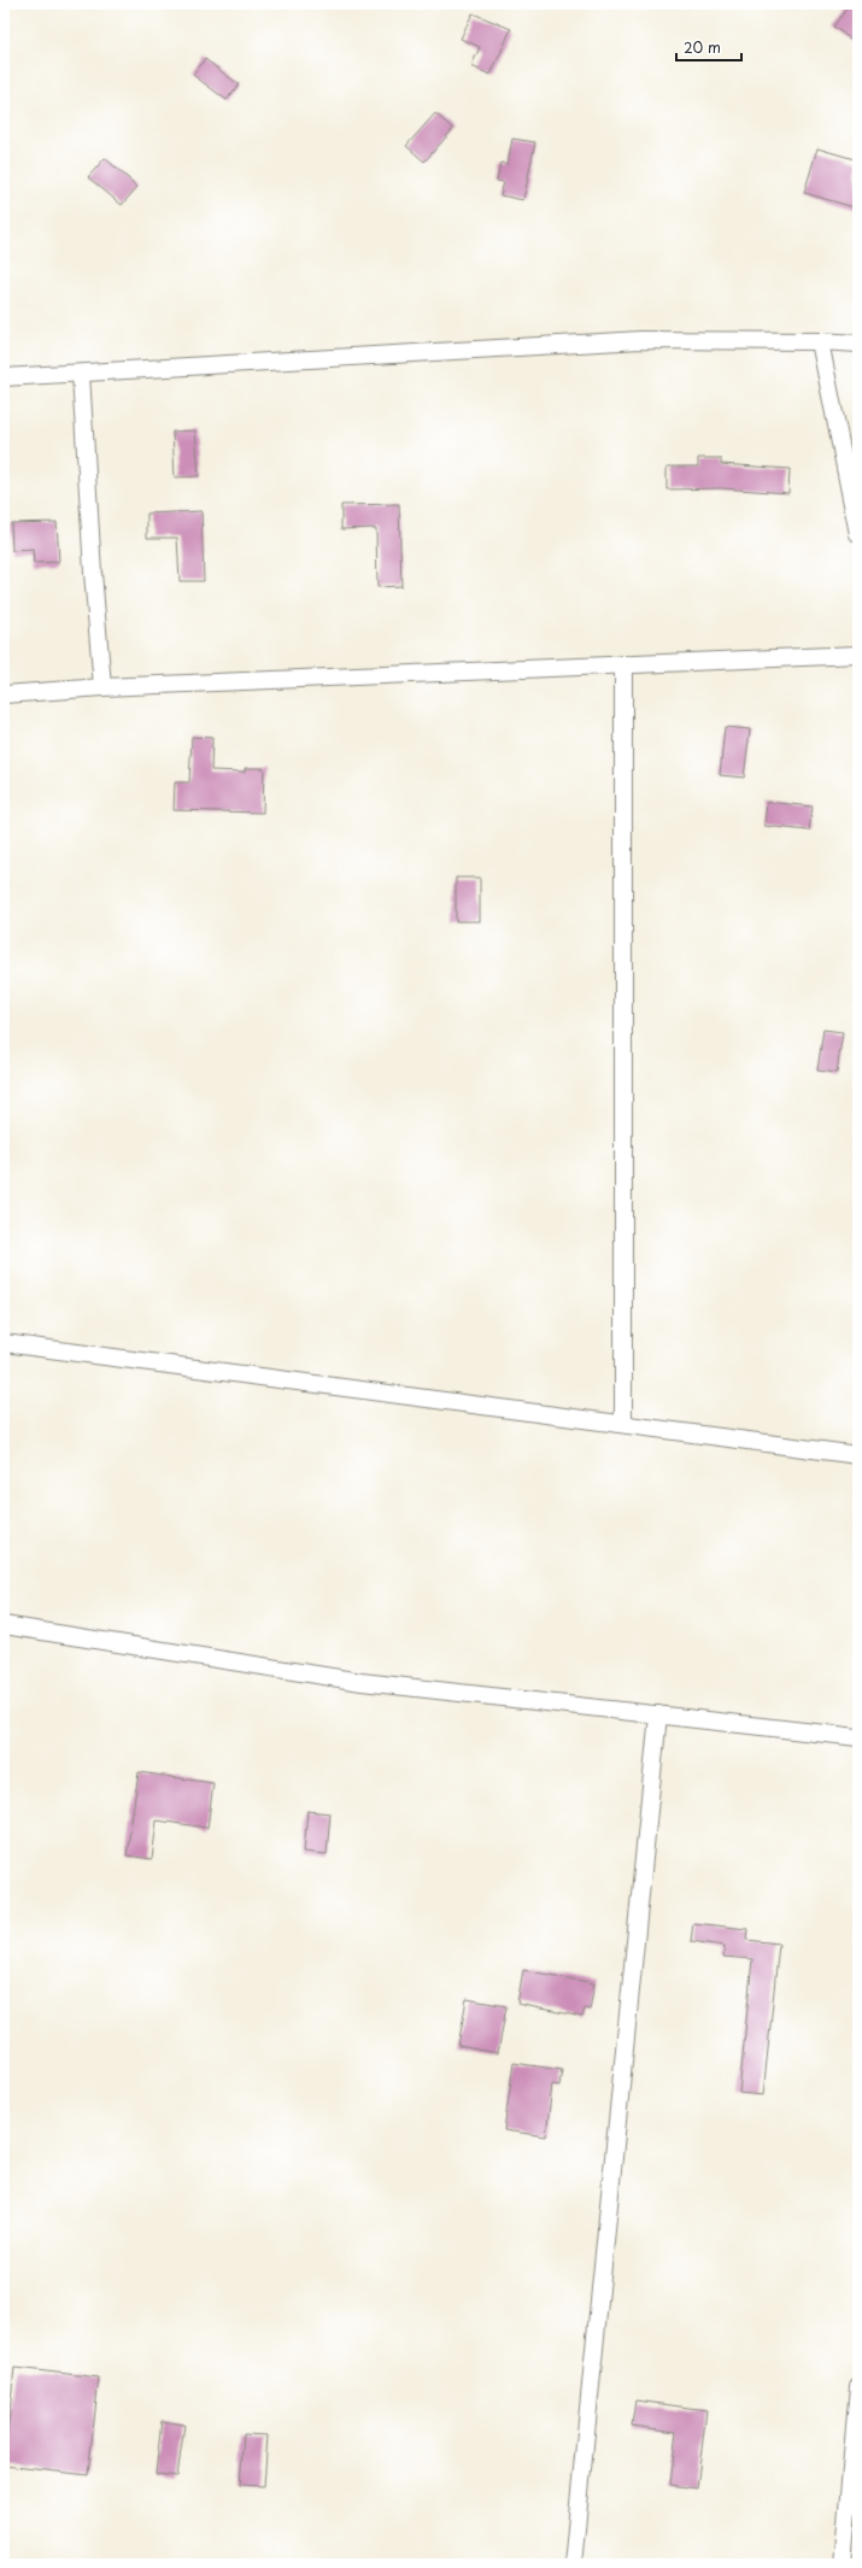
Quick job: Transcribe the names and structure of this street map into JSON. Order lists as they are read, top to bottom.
{
  "scale_bar": "20 m"
}
